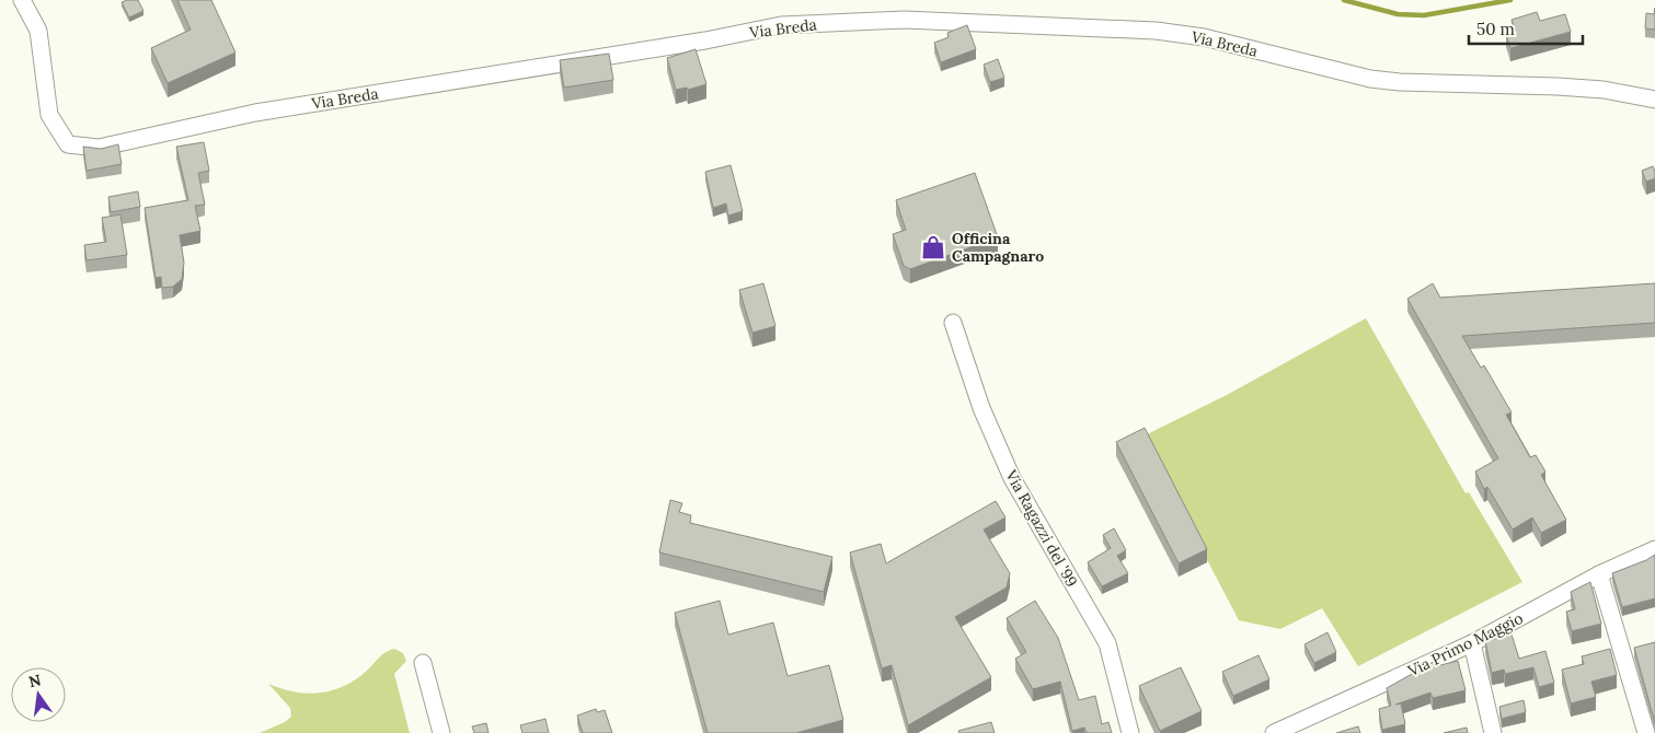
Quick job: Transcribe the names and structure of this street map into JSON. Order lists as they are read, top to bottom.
{
  "streets": {
    "street": ["Via Breda", "Via Ragazzi del '99", "Via Primo Maggio"]
  },
  "places": {
    "shop": ["Officina Campagnaro"]
  },
  "scale_bar": "50 m",
  "north": "top"
}
